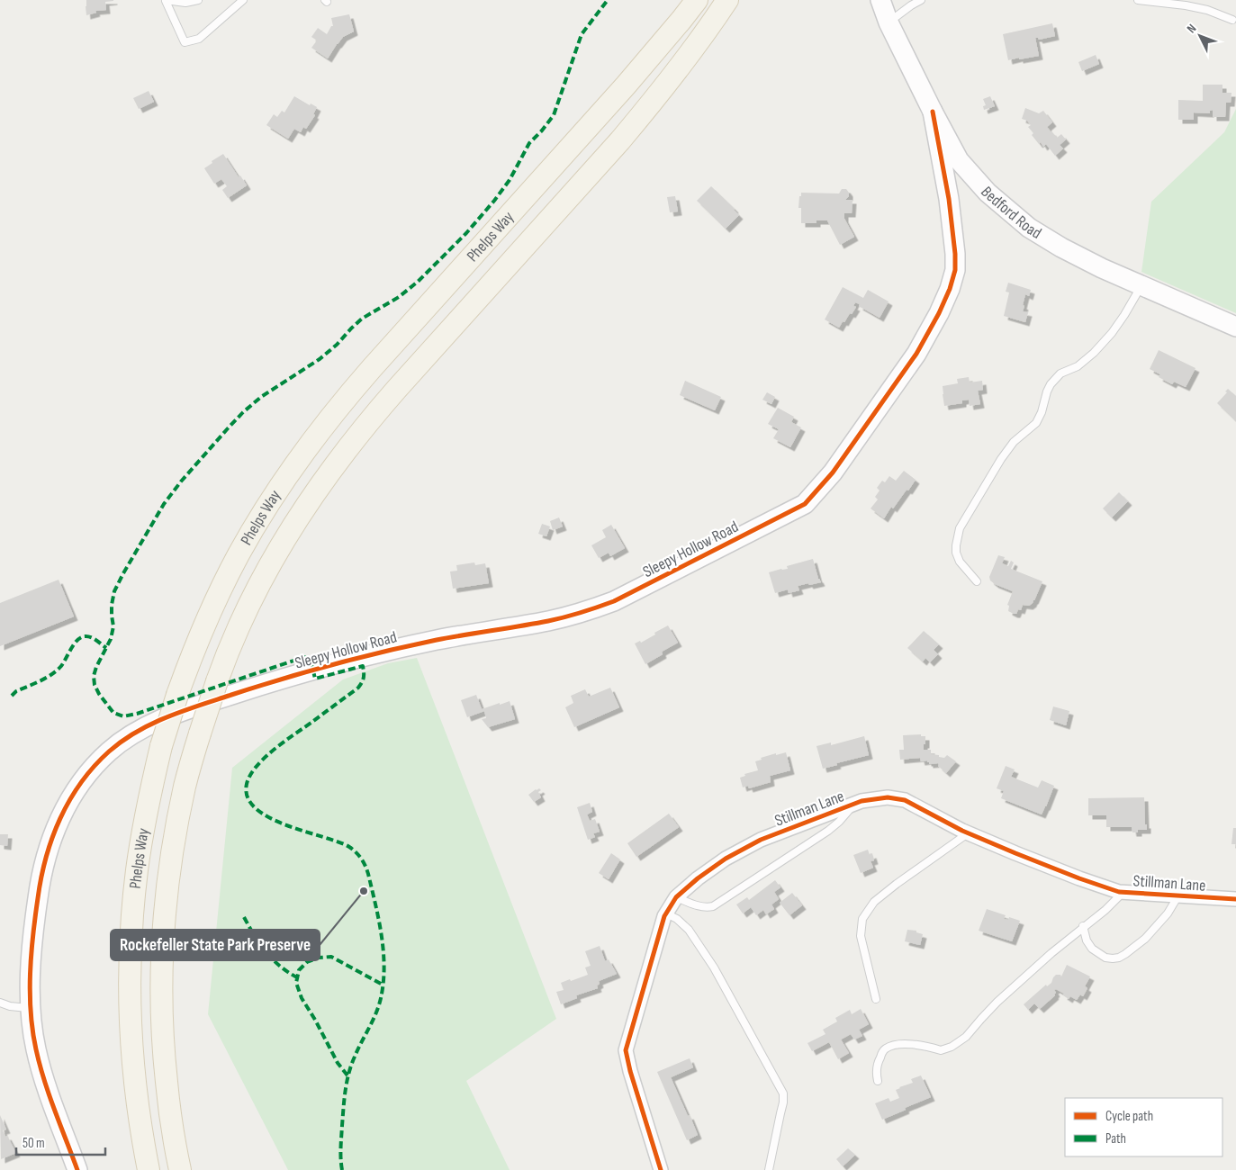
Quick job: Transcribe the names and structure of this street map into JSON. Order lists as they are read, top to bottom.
{
  "streets": {
    "main road": ["Phelps Way"],
    "street": ["Bedford Road", "Sleepy Hollow Road", "Stillman Lane"]
  },
  "crossings": [
    ["Bedford Road", "Sleepy Hollow Road"]
  ],
  "places": ["Rockefeller State Park Preserve"],
  "legend": ["Cycle path", "Path"],
  "scale_bar": "50 m",
  "north": "top left"
}
